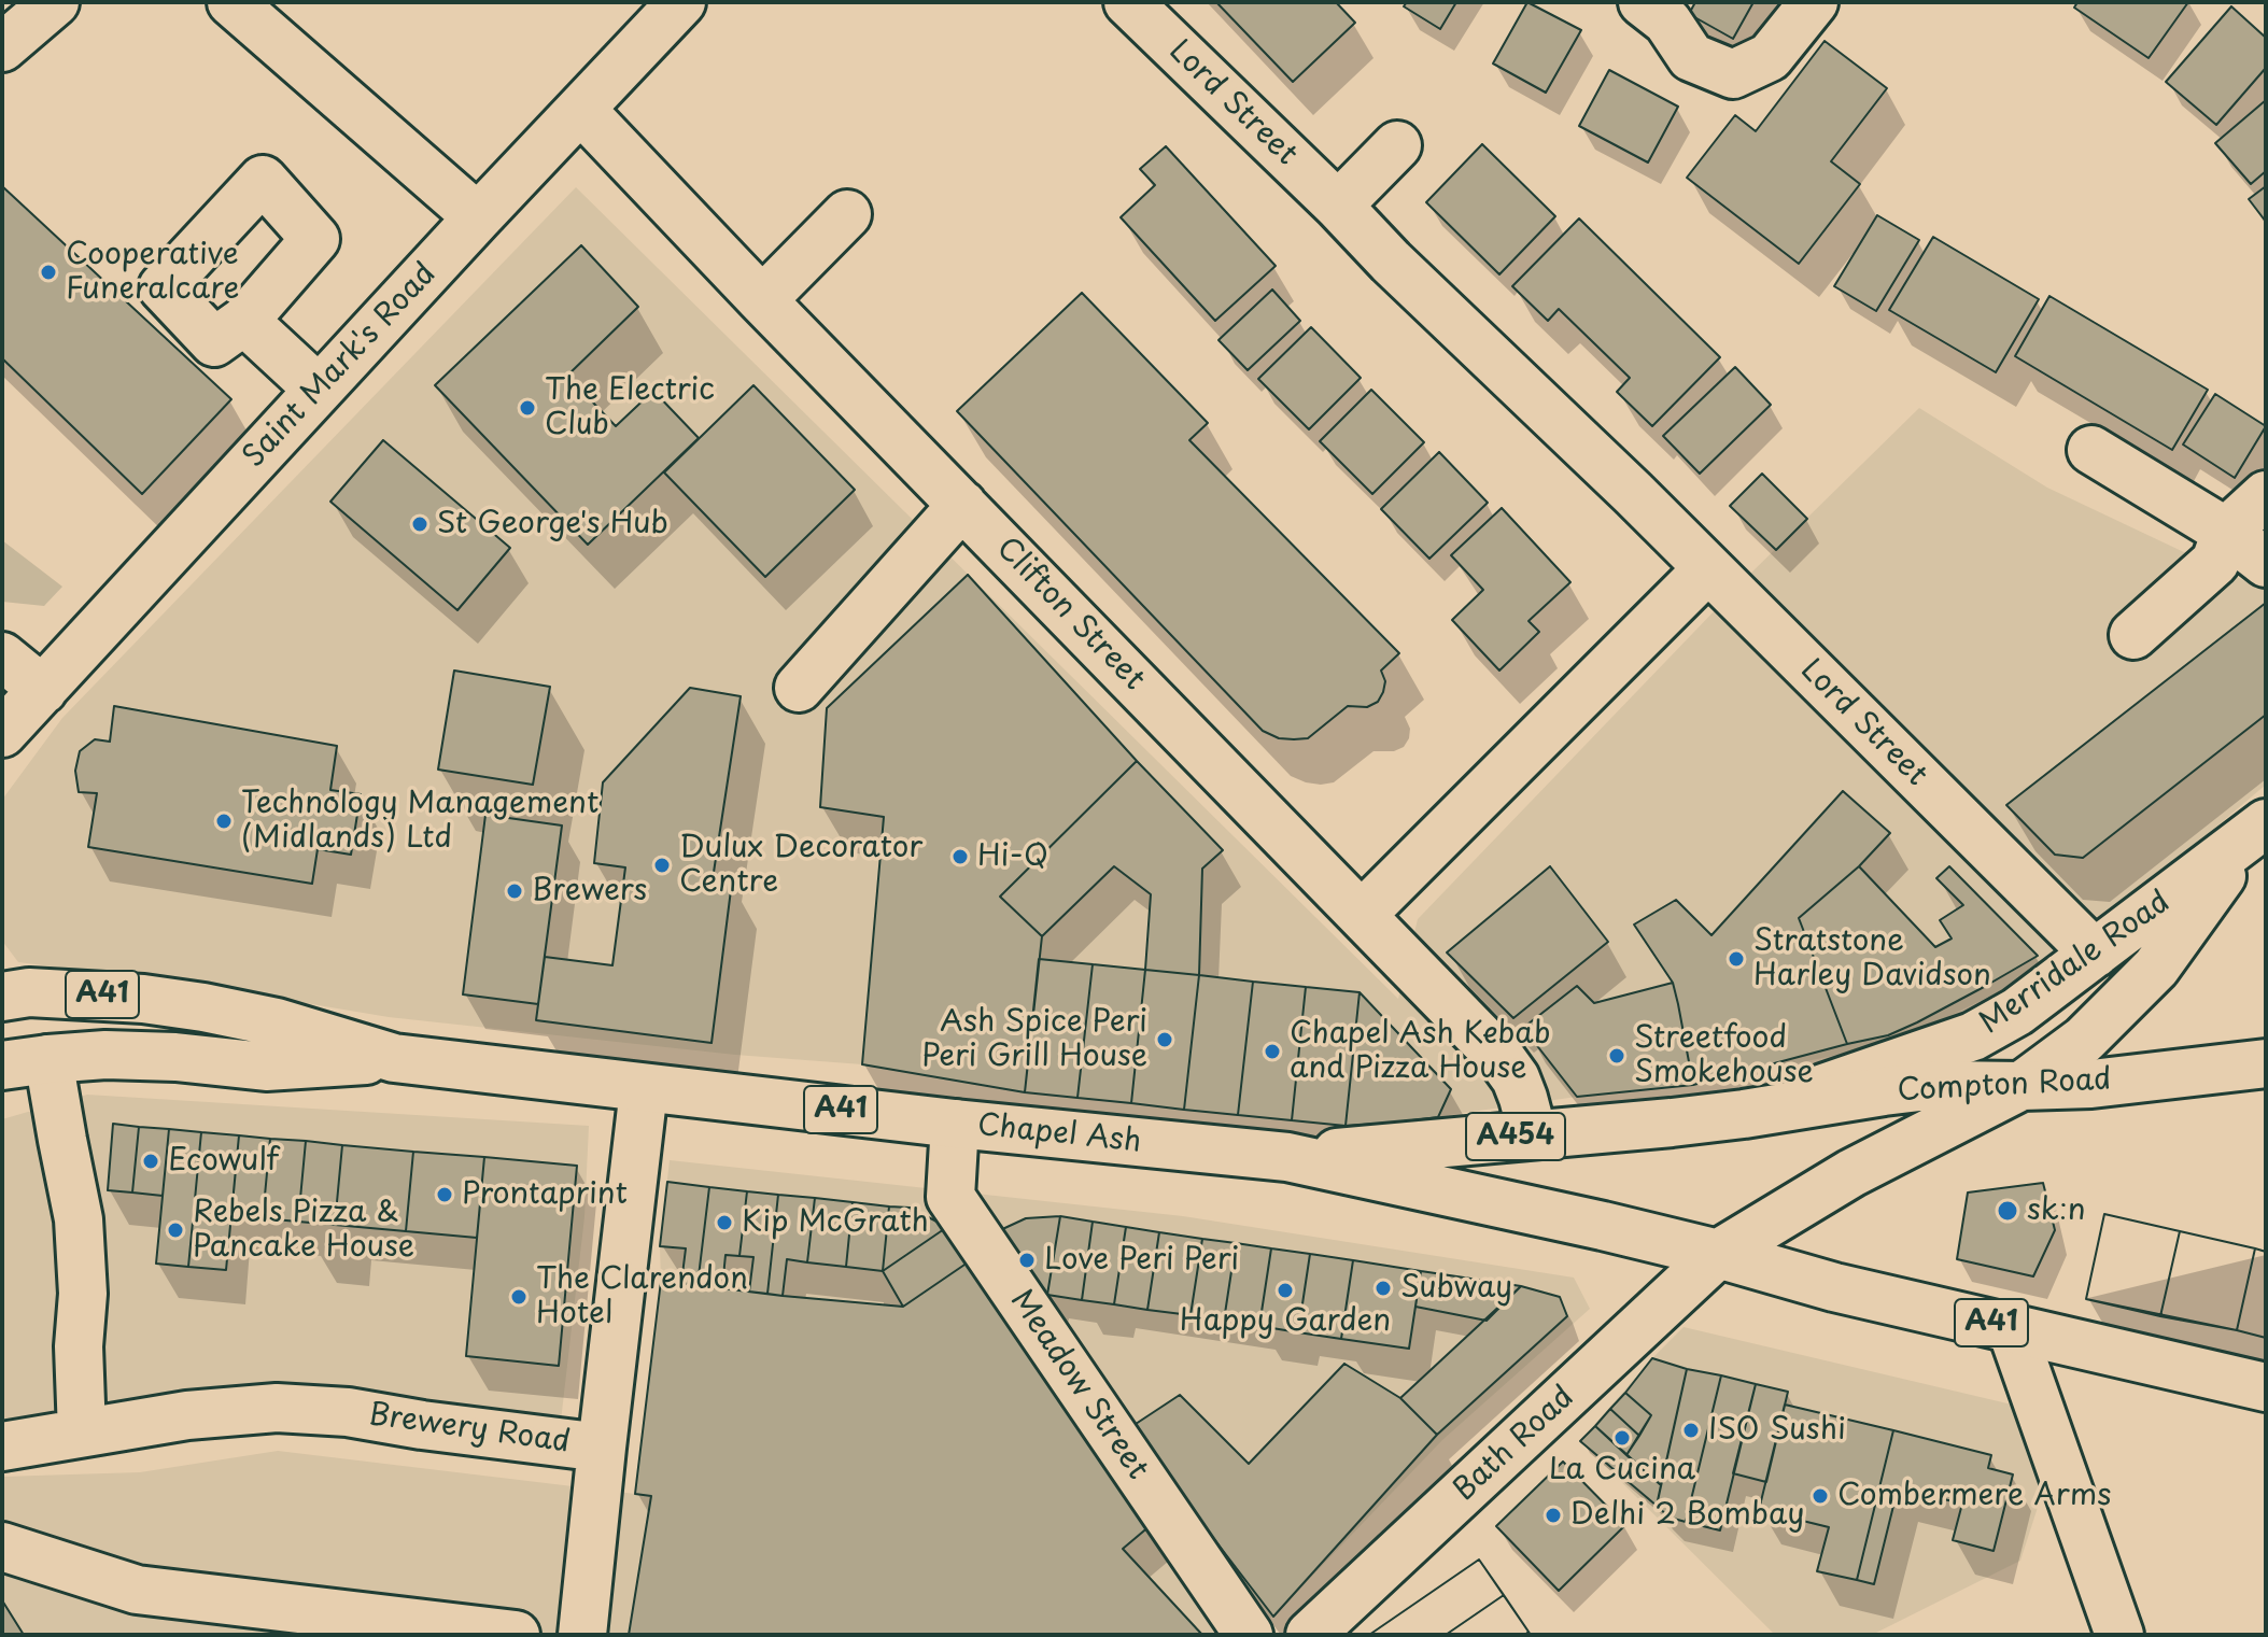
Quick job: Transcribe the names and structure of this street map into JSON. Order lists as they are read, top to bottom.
{
  "streets": {
    "main road": [
      "Lord Street",
      "Saint Mark's Road",
      "Clifton Street",
      "Merridale Road",
      "A41",
      "Compton Road",
      "Chapel Ash",
      "A454",
      "Meadow Street",
      "Brewery Road",
      "Bath Road"
    ]
  },
  "crossings": [
    ["Lord Street", "Merridale Road"],
    ["Saint Mark's Road", "Clifton Street"],
    ["Clifton Street", "A454"],
    ["Merridale Road", "A41"],
    ["Merridale Road", "Compton Road"],
    ["Merridale Road", "Chapel Ash"],
    ["Merridale Road", "A454"],
    ["Merridale Road", "Bath Road"],
    ["A41", "Chapel Ash"],
    ["A41", "Bath Road"],
    ["Compton Road", "A454"],
    ["Chapel Ash", "A454"],
    ["Chapel Ash", "Meadow Street"],
    ["Chapel Ash", "Brewery Road"],
    ["Chapel Ash", "Bath Road"]
  ],
  "places": [
    "Cooperative Funeralcare",
    "The Electric Club",
    "St George's Hub",
    "Technology Management (Midlands) Ltd",
    "Hi-Q",
    "Dulux Decorator Centre",
    "Brewers",
    "Stratstone Harley Davidson",
    "Ash Spice Peri Peri Grill House",
    "Chapel Ash Kebab and Pizza House",
    "Streetfood Smokehouse",
    "Ecowulf",
    "Prontaprint",
    "sk:n",
    "Kip McGrath",
    "Rebels Pizza & Pancake House",
    "Love Peri Peri",
    "Subway",
    "Happy Garden",
    "The Clarendon Hotel",
    "ISO Sushi",
    "La Cucina",
    "Combermere Arms",
    "Delhi 2 Bombay"
  ]
}
